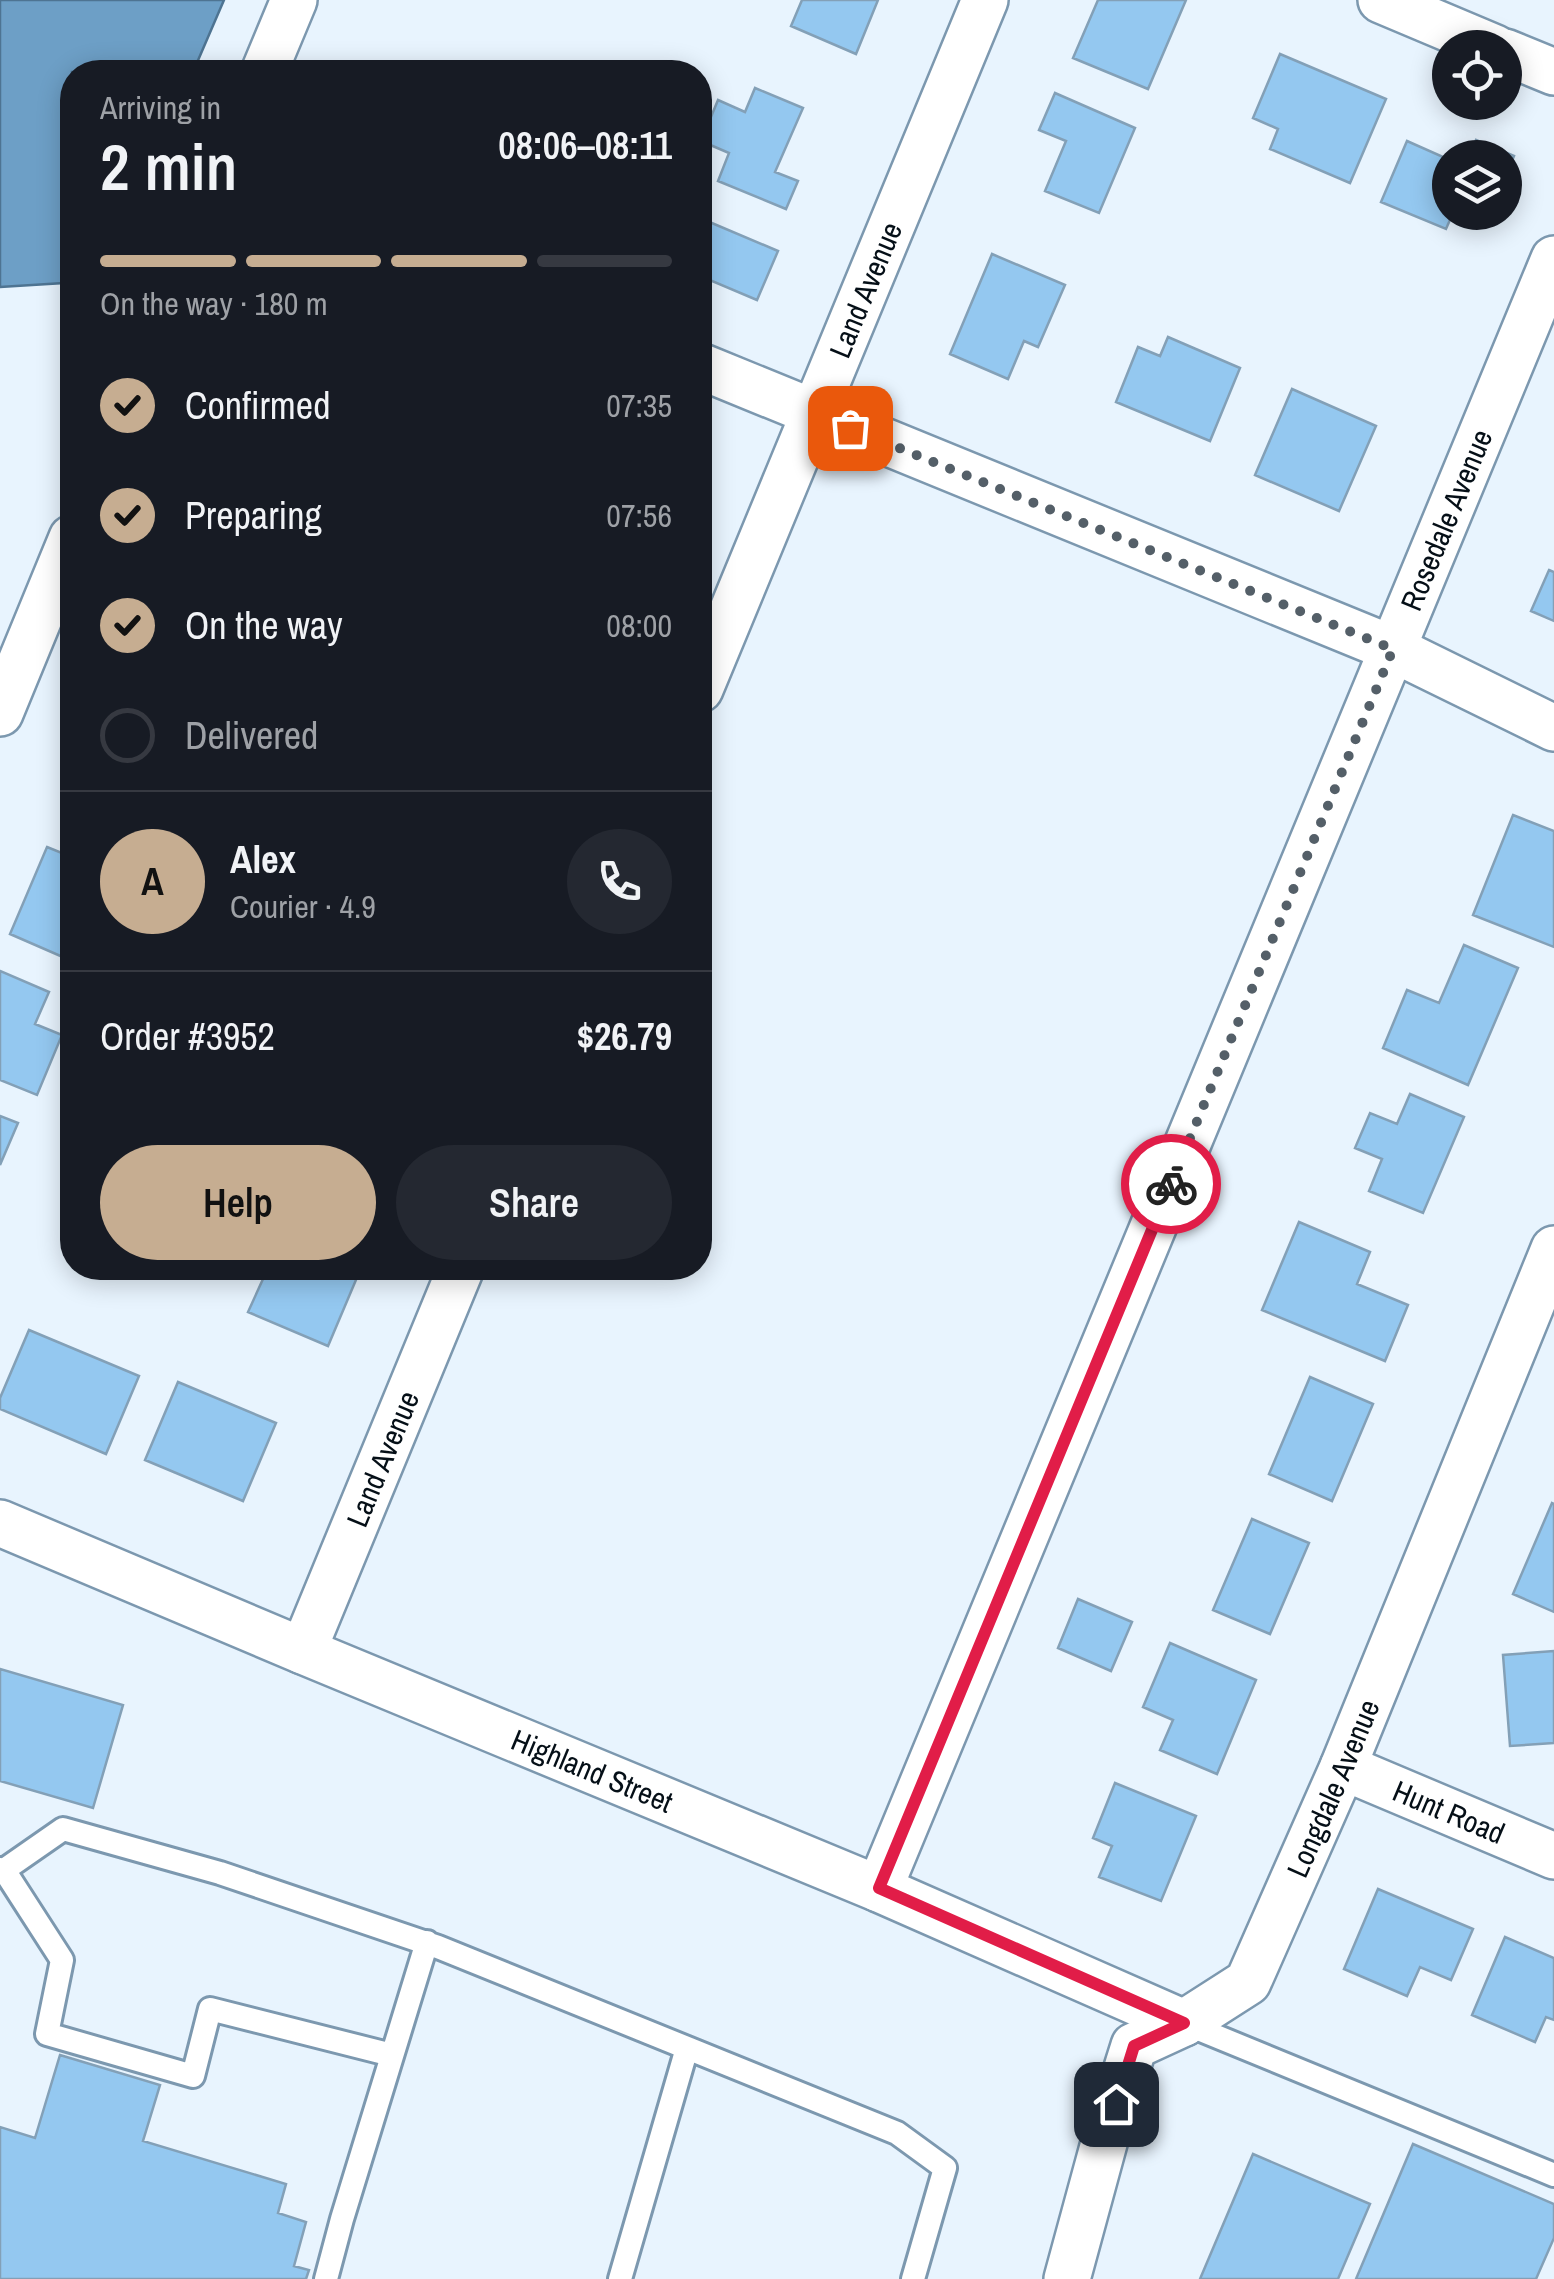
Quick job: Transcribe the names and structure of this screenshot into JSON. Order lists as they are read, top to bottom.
{
  "streets": {
    "street": [
      "Land Avenue",
      "Rosedale Avenue",
      "Highland Street",
      "Longdale Avenue",
      "Hunt Road"
    ]
  },
  "crossings": [
    ["Land Avenue", "Highland Street"],
    ["Rosedale Avenue", "Highland Street"],
    ["Highland Street", "Longdale Avenue"],
    ["Longdale Avenue", "Hunt Road"]
  ],
  "page": {
    "heading": ["2 min", "Arriving in", "08:06–08:11"],
    "panel": [
      "Alex",
      "Courier · 4.9",
      "Order #3952",
      "$26.79"
    ],
    "bar": "On the way · 180 m",
    "list": [
      ["Confirmed", "07:35"],
      ["Preparing", "07:56"],
      ["On the way", "08:00"],
      "Delivered"
    ],
    "round": "A",
    "buttons": ["Help", "Share"]
  }
}
